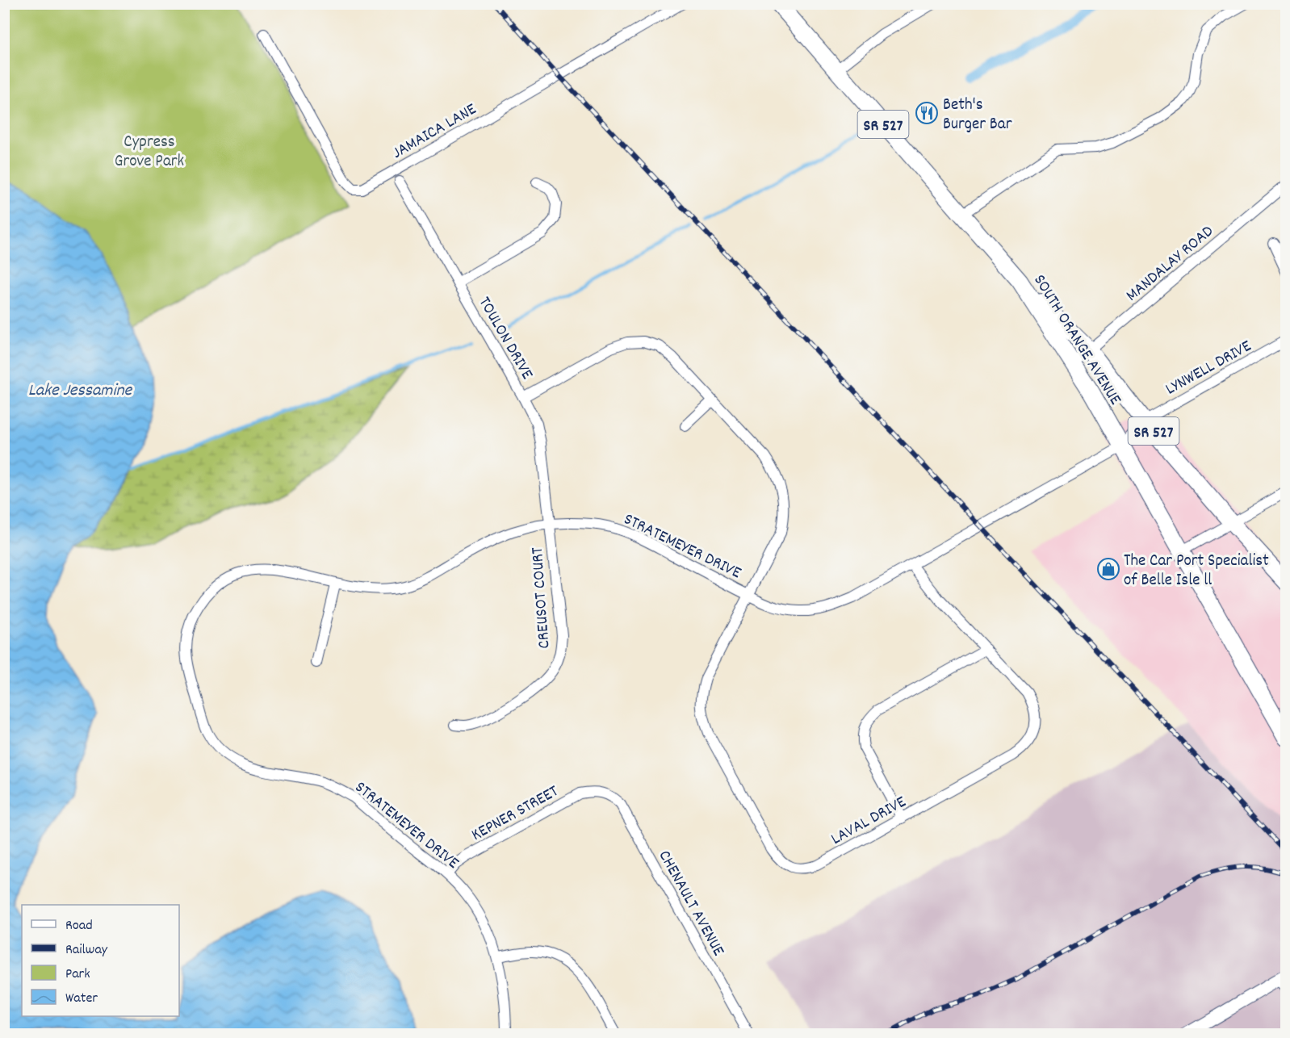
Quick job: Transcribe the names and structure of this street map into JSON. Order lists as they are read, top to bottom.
{
  "streets": {
    "main road": ["SR 527", "SOUTH ORANGE AVENUE"],
    "street": [
      "JAMAICA LANE",
      "MANDALAY ROAD",
      "TOULON DRIVE",
      "LYNWELL DRIVE",
      "STRATEMEYER DRIVE",
      "CREUSOT COURT",
      "KEPNER STREET",
      "LAVAL DRIVE",
      "CHENAULT AVENUE"
    ]
  },
  "crossings": [
    ["SR 527", "MANDALAY ROAD"],
    ["SR 527", "SOUTH ORANGE AVENUE"],
    ["SR 527", "LYNWELL DRIVE"],
    ["MANDALAY ROAD", "SOUTH ORANGE AVENUE"],
    ["TOULON DRIVE", "STRATEMEYER DRIVE"],
    ["TOULON DRIVE", "CREUSOT COURT"],
    ["TOULON DRIVE", "LAVAL DRIVE"],
    ["SOUTH ORANGE AVENUE", "STRATEMEYER DRIVE"],
    ["STRATEMEYER DRIVE", "CREUSOT COURT"],
    ["STRATEMEYER DRIVE", "KEPNER STREET"],
    ["STRATEMEYER DRIVE", "LAVAL DRIVE"],
    ["KEPNER STREET", "CHENAULT AVENUE"]
  ],
  "water": ["Lake Jessamine"],
  "parks": ["Cypress Grove Park"],
  "places": {
    "restaurant": ["Beth's Burger Bar"],
    "shop": ["The Car Port Specialist of Belle Isle ll"]
  },
  "legend": [
    "Road",
    "Railway",
    "Park",
    "Water"
  ]
}
